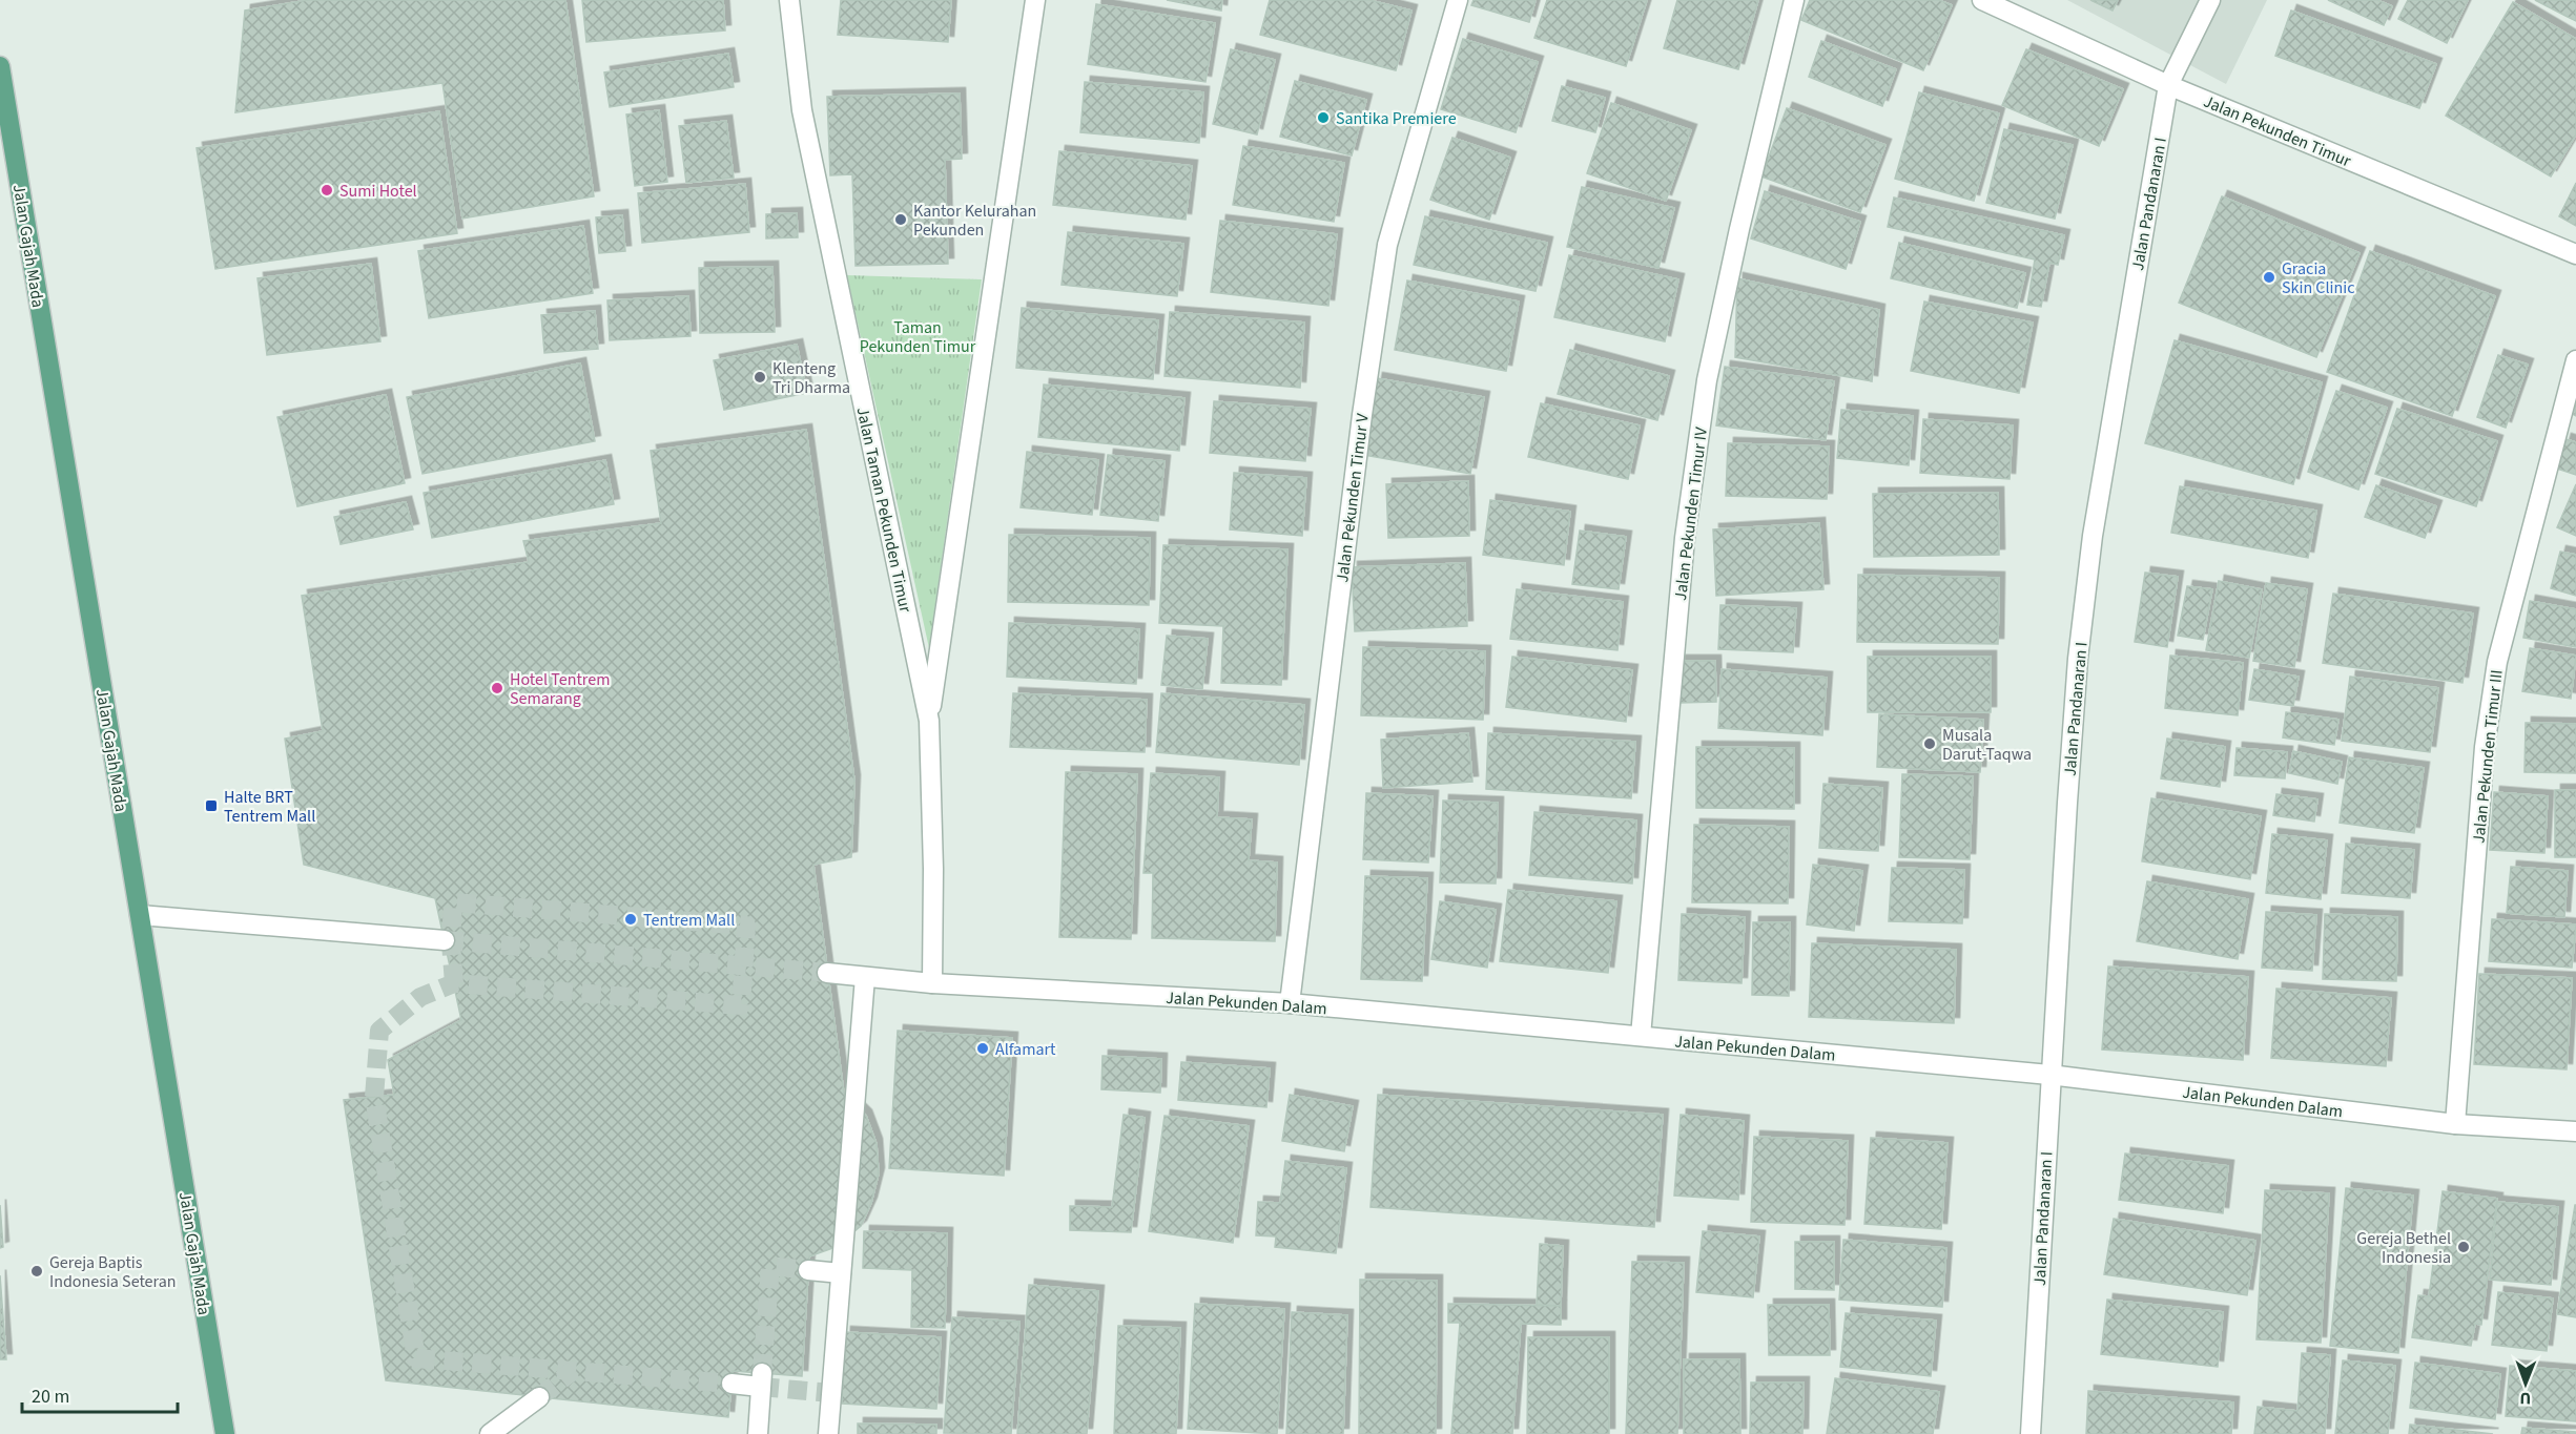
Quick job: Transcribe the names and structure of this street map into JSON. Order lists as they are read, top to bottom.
{
  "streets": {
    "main road": ["Jalan Gajah Mada"],
    "street": [
      "Jalan Pekunden Timur",
      "Jalan Pandanaran I",
      "Jalan Pekunden Timur V",
      "Jalan Taman Pekunden Timur",
      "Jalan Pekunden Timur IV",
      "Jalan Pekunden Timur III",
      "Jalan Pekunden Dalam"
    ]
  },
  "crossings": [
    ["Jalan Pekunden Timur", "Jalan Pandanaran I"],
    ["Jalan Pandanaran I", "Jalan Pekunden Dalam"],
    ["Jalan Pekunden Timur V", "Jalan Pekunden Dalam"],
    ["Jalan Taman Pekunden Timur", "Jalan Pekunden Dalam"],
    ["Jalan Pekunden Timur IV", "Jalan Pekunden Dalam"],
    ["Jalan Pekunden Timur III", "Jalan Pekunden Dalam"]
  ],
  "parks": ["Taman Pekunden Timur"],
  "places": {
    "other": [
      "Santika Premiere",
      "Sumi Hotel",
      "Kantor Kelurahan Pekunden",
      "Gracia Skin Clinic",
      "Klenteng Tri Dharma",
      "Hotel Tentrem Semarang",
      "Musala Darut-Taqwa",
      "Tentrem Mall",
      "Alfamart",
      "Gereja Bethel Indonesia",
      "Gereja Baptis Indonesia Seteran"
    ],
    "transit": ["Halte BRT Tentrem Mall"]
  },
  "scale_bar": "20 m",
  "north": "bottom"
}
